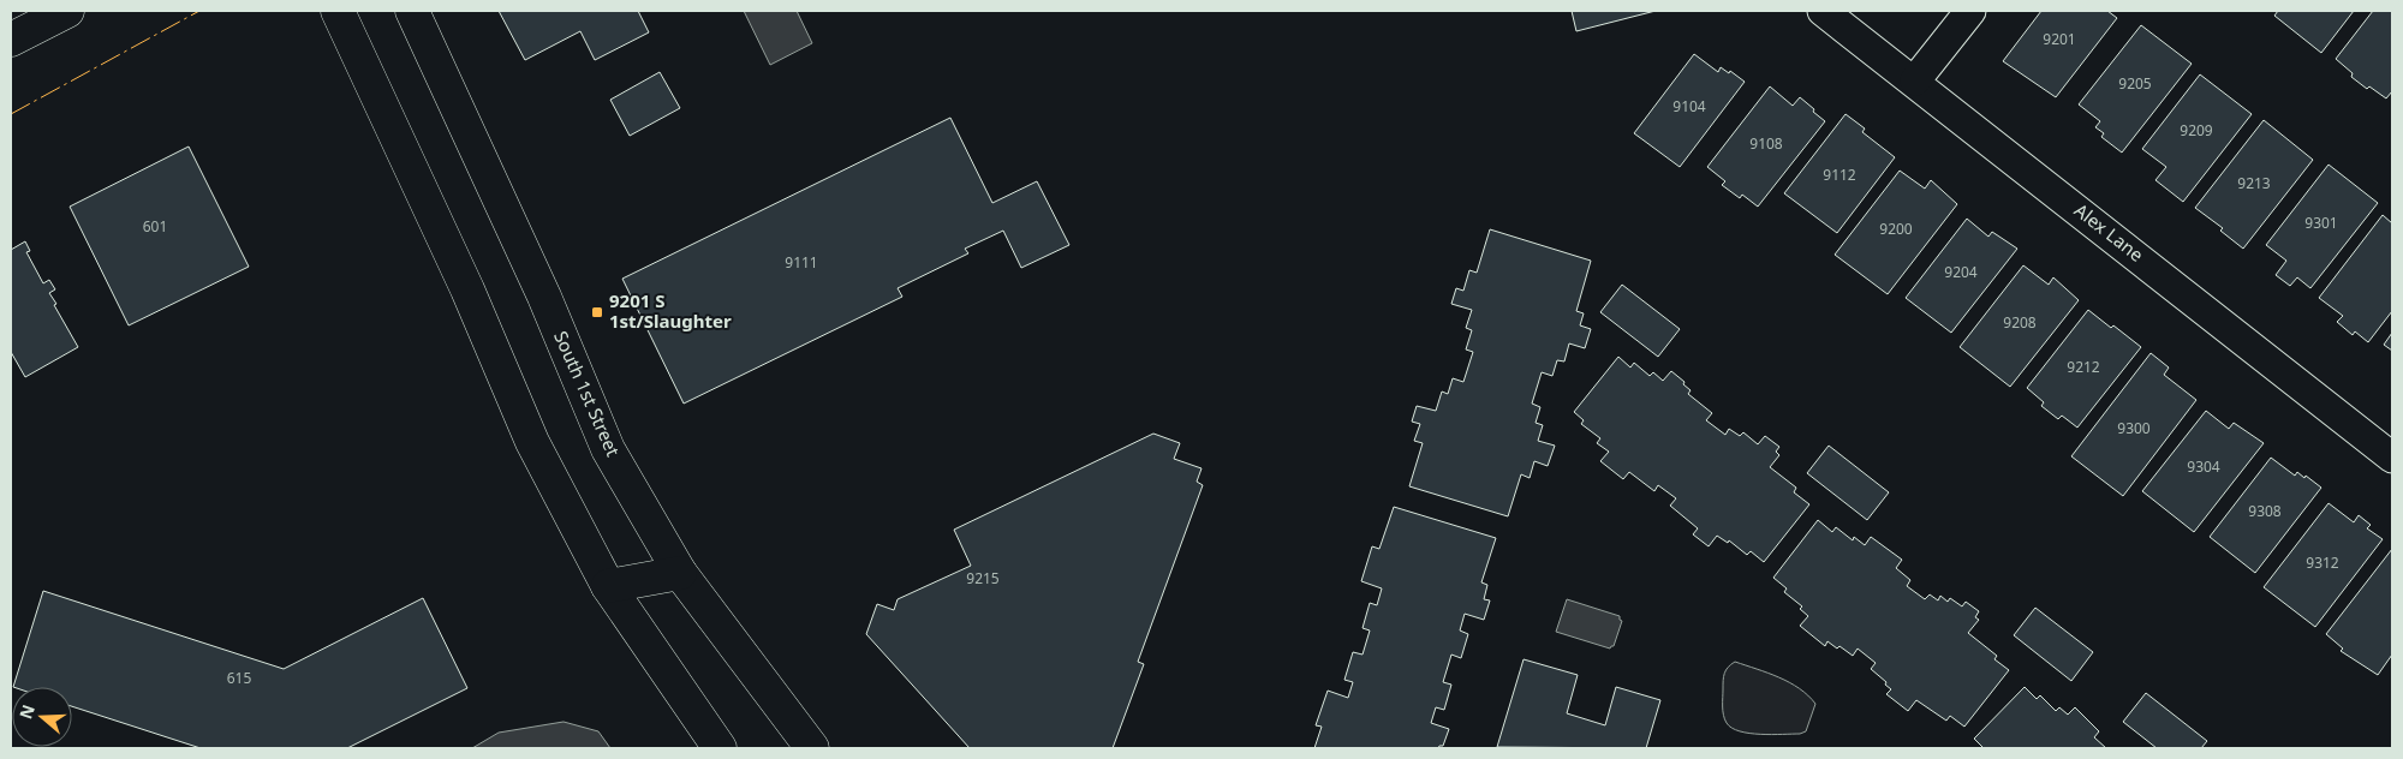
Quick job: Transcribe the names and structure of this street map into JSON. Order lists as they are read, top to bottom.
{
  "streets": {
    "main road": ["South 1st Street"],
    "street": ["Alex Lane"]
  },
  "places": {
    "transit": ["9201 S 1st/Slaughter"]
  },
  "house_numbers": [
    "9201",
    "9205",
    "9104",
    "9209",
    "9108",
    "9112",
    "9213",
    "9301",
    "601",
    "9200",
    "9111",
    "9204",
    "9208",
    "9212",
    "9300",
    "9304",
    "9308",
    "9312",
    "9215",
    "615"
  ],
  "north": "left"
}
